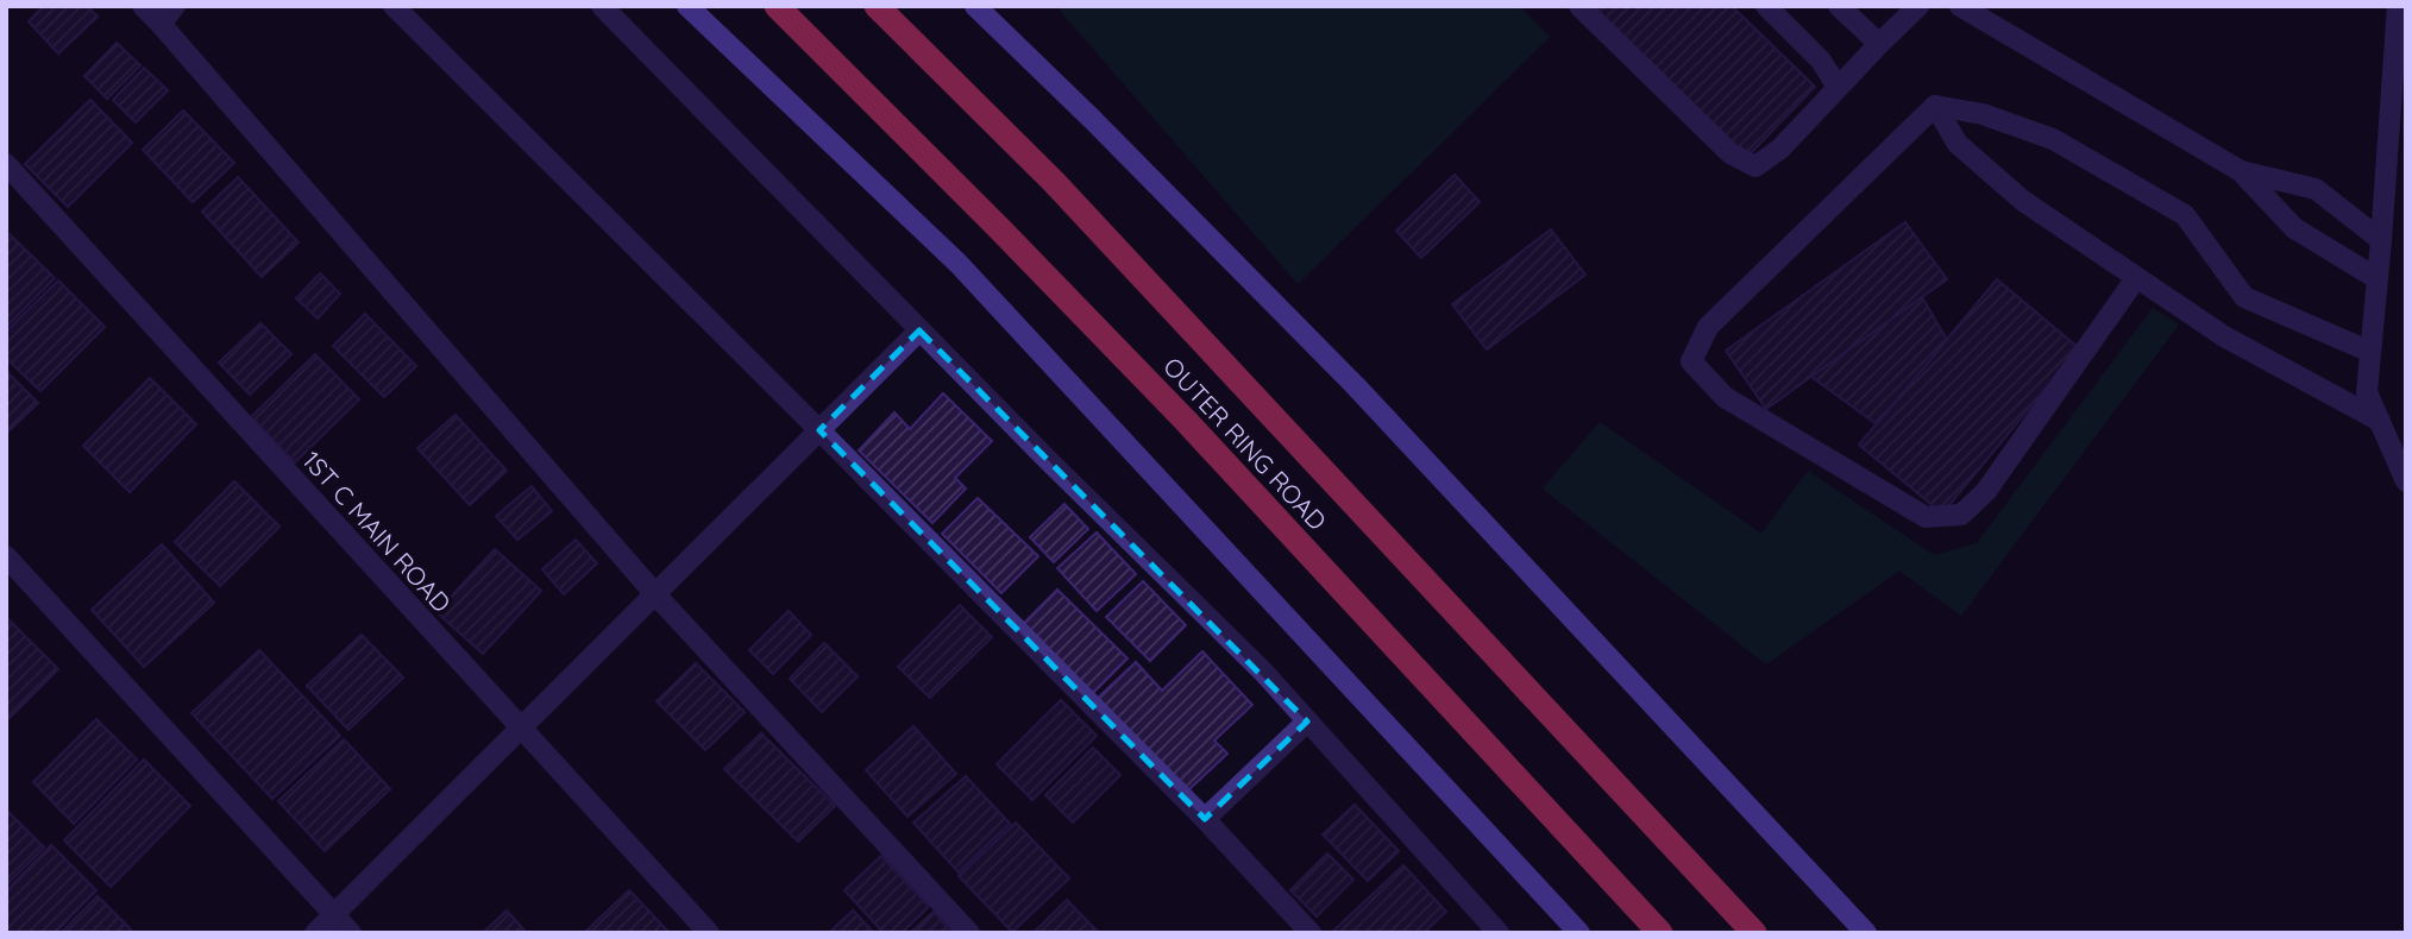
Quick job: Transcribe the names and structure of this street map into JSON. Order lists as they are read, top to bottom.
{
  "streets": {
    "highway": ["OUTER RING ROAD"],
    "street": ["1ST C MAIN ROAD"]
  }
}
